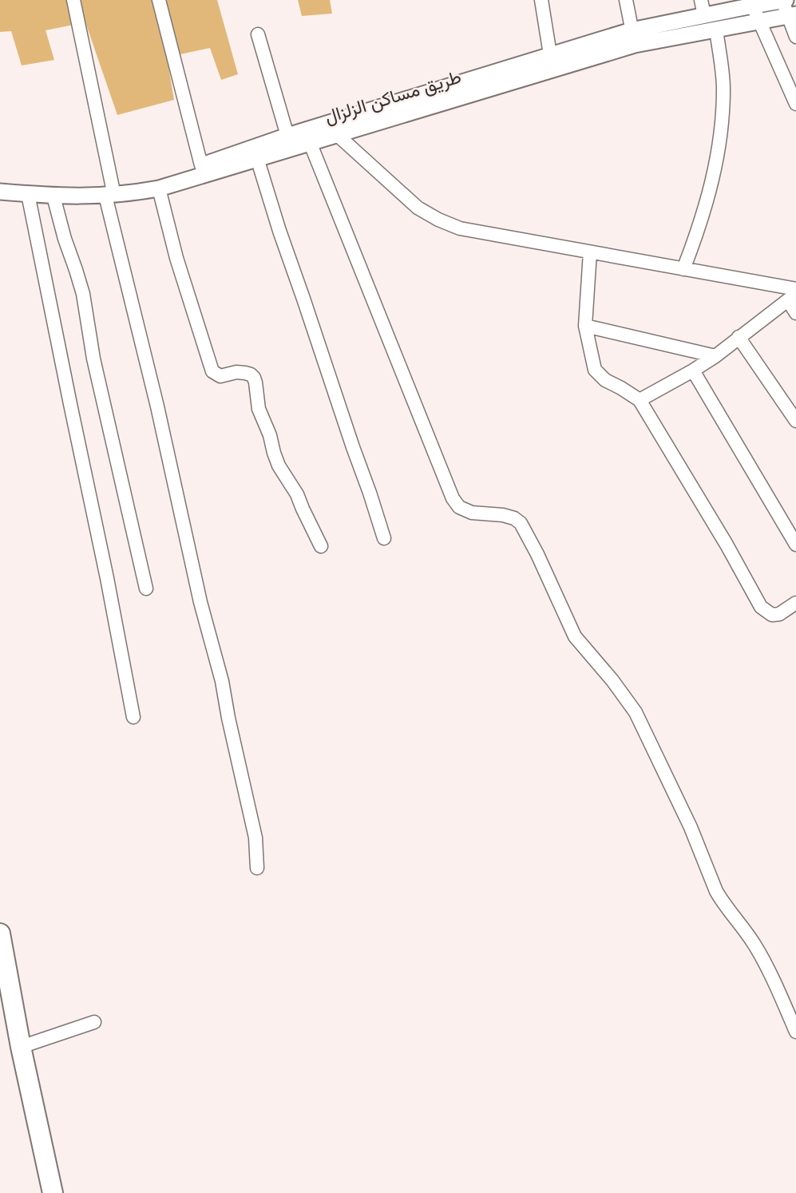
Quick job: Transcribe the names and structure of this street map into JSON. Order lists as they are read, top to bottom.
{
  "streets": {
    "street": ["طريق مساكن الزلزال"]
  }
}
